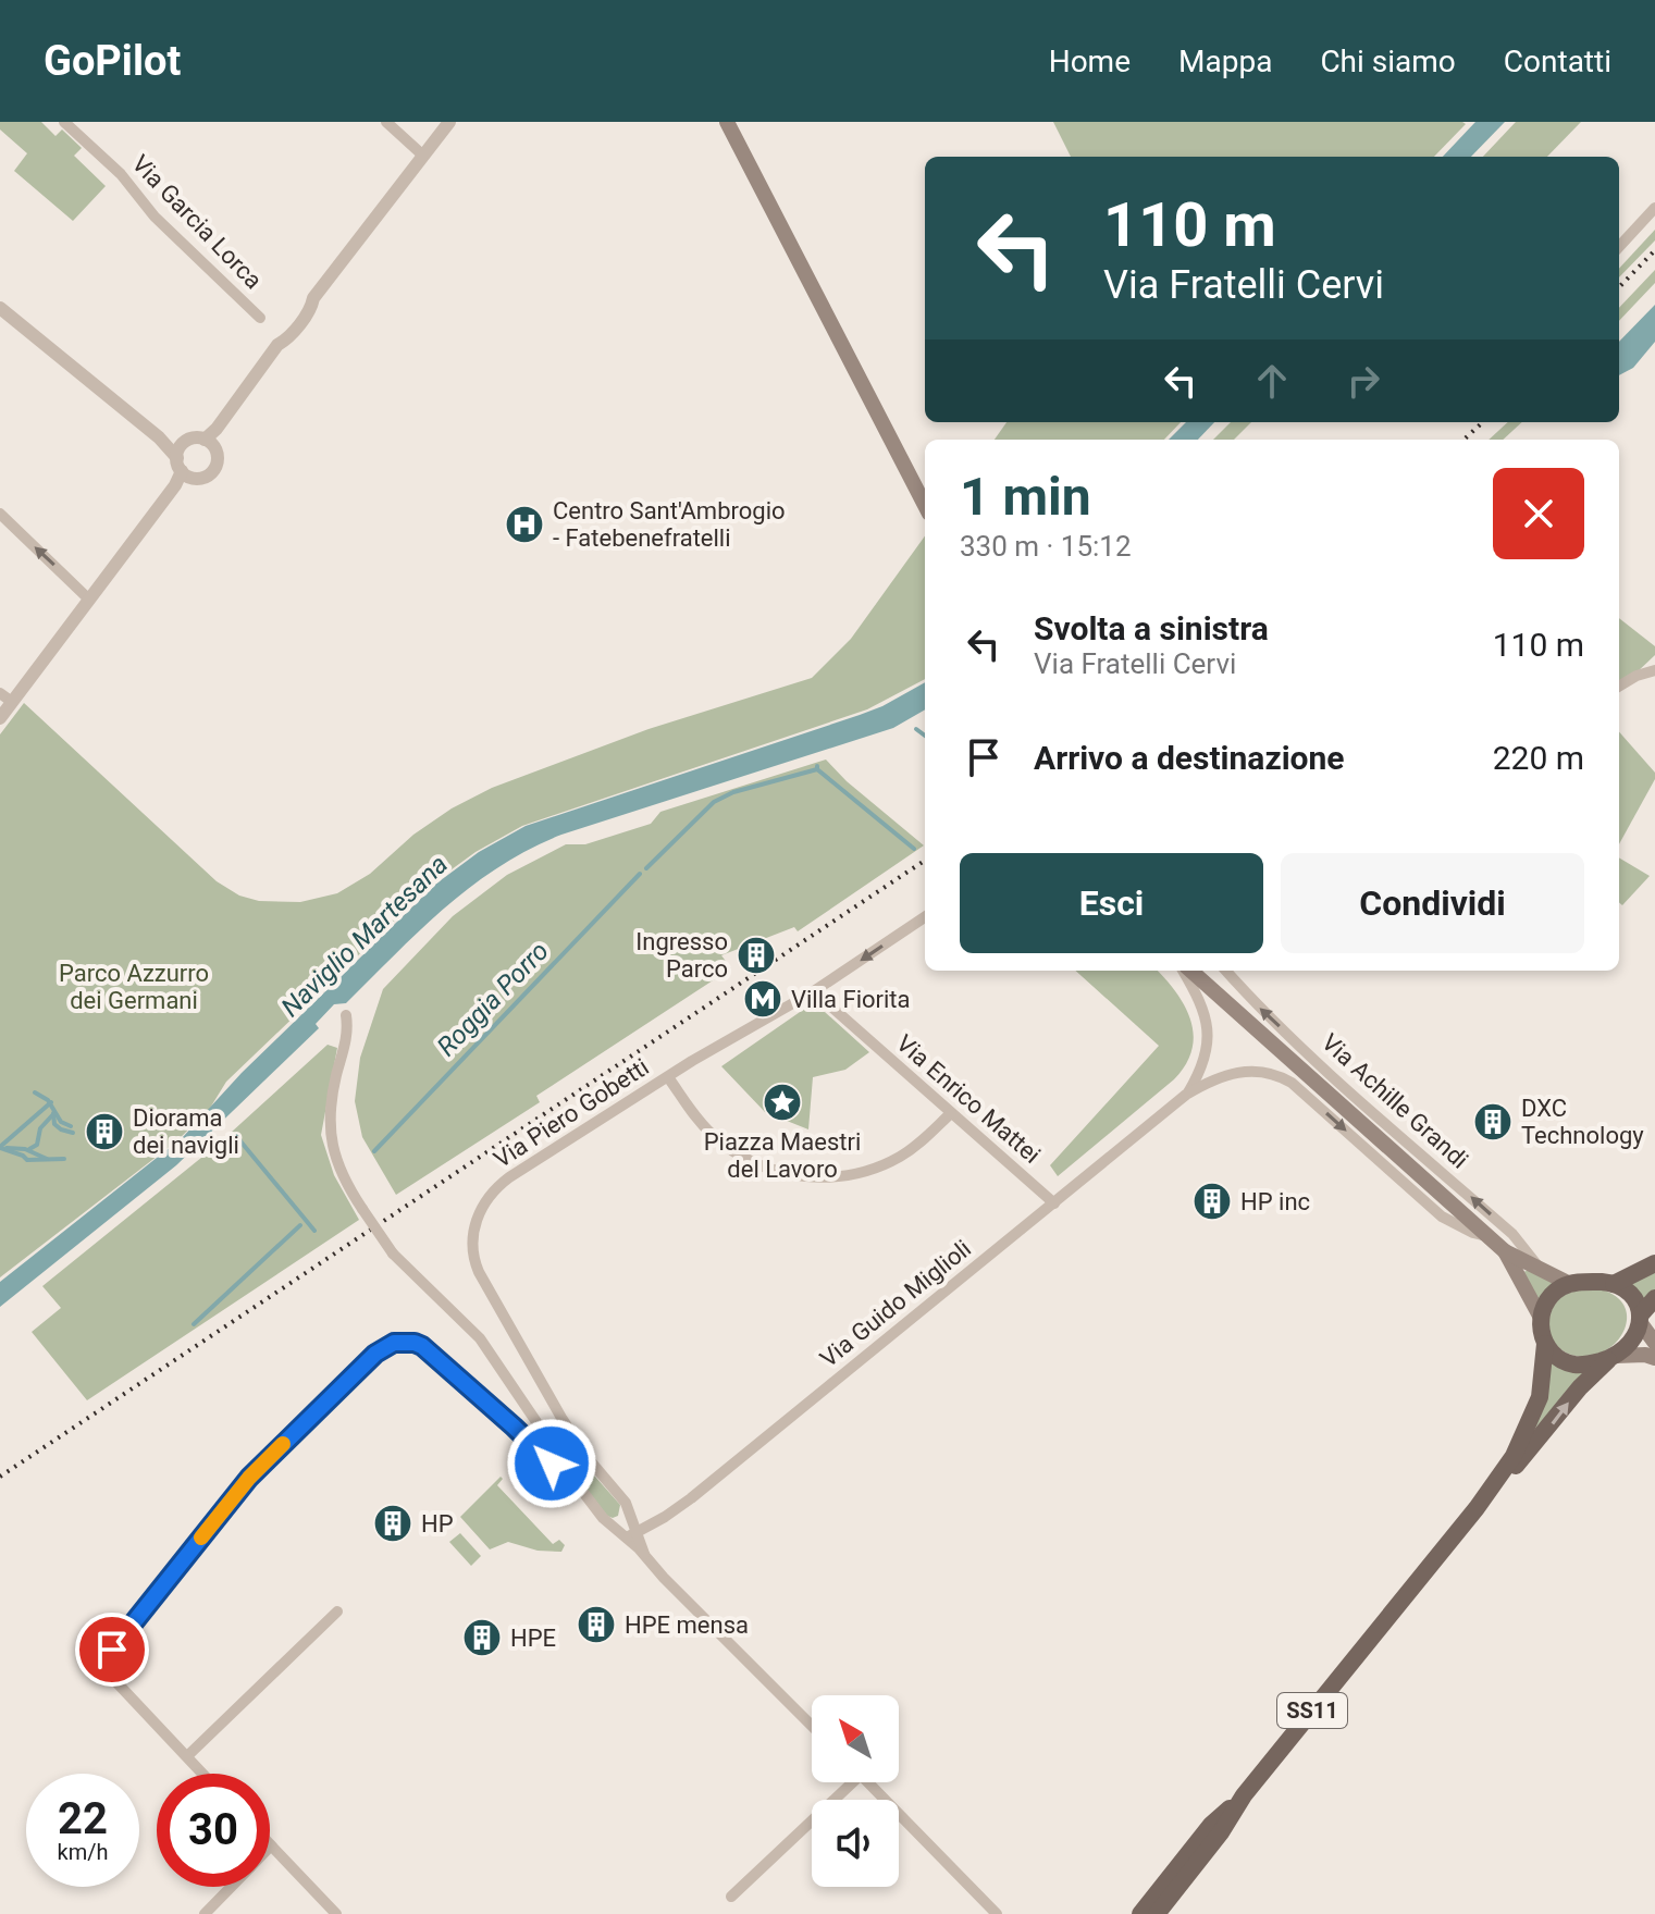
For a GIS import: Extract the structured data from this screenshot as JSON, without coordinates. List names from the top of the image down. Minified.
{"streets":{"main road":["SS11"],"street":["Via Garcia Lorca","Via Enrico Mattei","Via Achille Grandi","Via Piero Gobetti","Via Guido Miglioli"]},"crossings":[["Via Enrico Mattei","Via Piero Gobetti"],["Via Enrico Mattei","Via Guido Miglioli"],["Via Piero Gobetti","Via Guido Miglioli"]],"one_way":["Via Achille Grandi"],"water":["Naviglio Martesana","Roggia Porro"],"parks":["Parco Azzurro dei Germani"],"places":{"hospital":["Centro Sant'Ambrogio - Fatebenefratelli"],"building":["Ingresso Parco","DXC Technology","Diorama dei navigli","HP inc","HP","HPE mensa","HPE"],"metro station":["Villa Fiorita"],"place":["Piazza Maestri del Lavoro"]},"north":"top left","page":{"header":"GoPilot","nav":["Home","Mappa","Chi siamo","Contatti"],"turn":["110 m","Via Fratelli Cervi"],"heading":["1 min","330 m · 15:12"],"list":[{"name":"Svolta a sinistra","note":"Via Fratelli Cervi","value":"110 m"},{"name":"Arrivo a destinazione","value":"220 m"}],"buttons":["Esci","Condividi"],"speed":"22 km/h","limit":"30"}}
